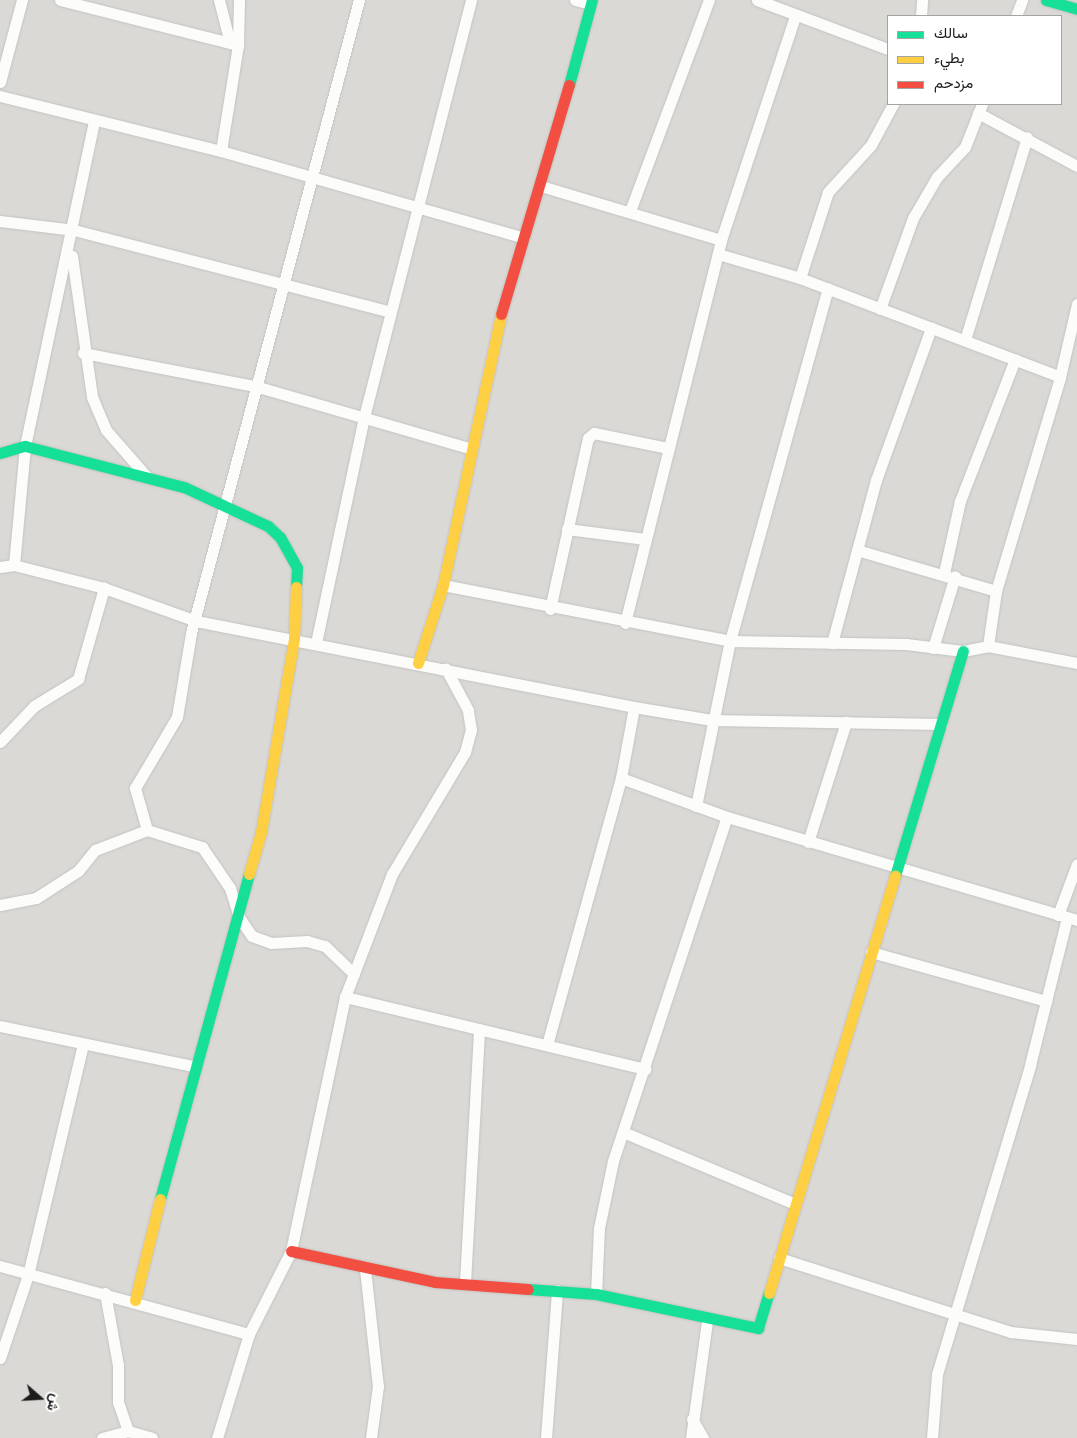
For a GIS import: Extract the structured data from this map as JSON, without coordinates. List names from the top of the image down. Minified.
{"legend":["سالك","بطيء","مزدحم"],"north":"right"}
